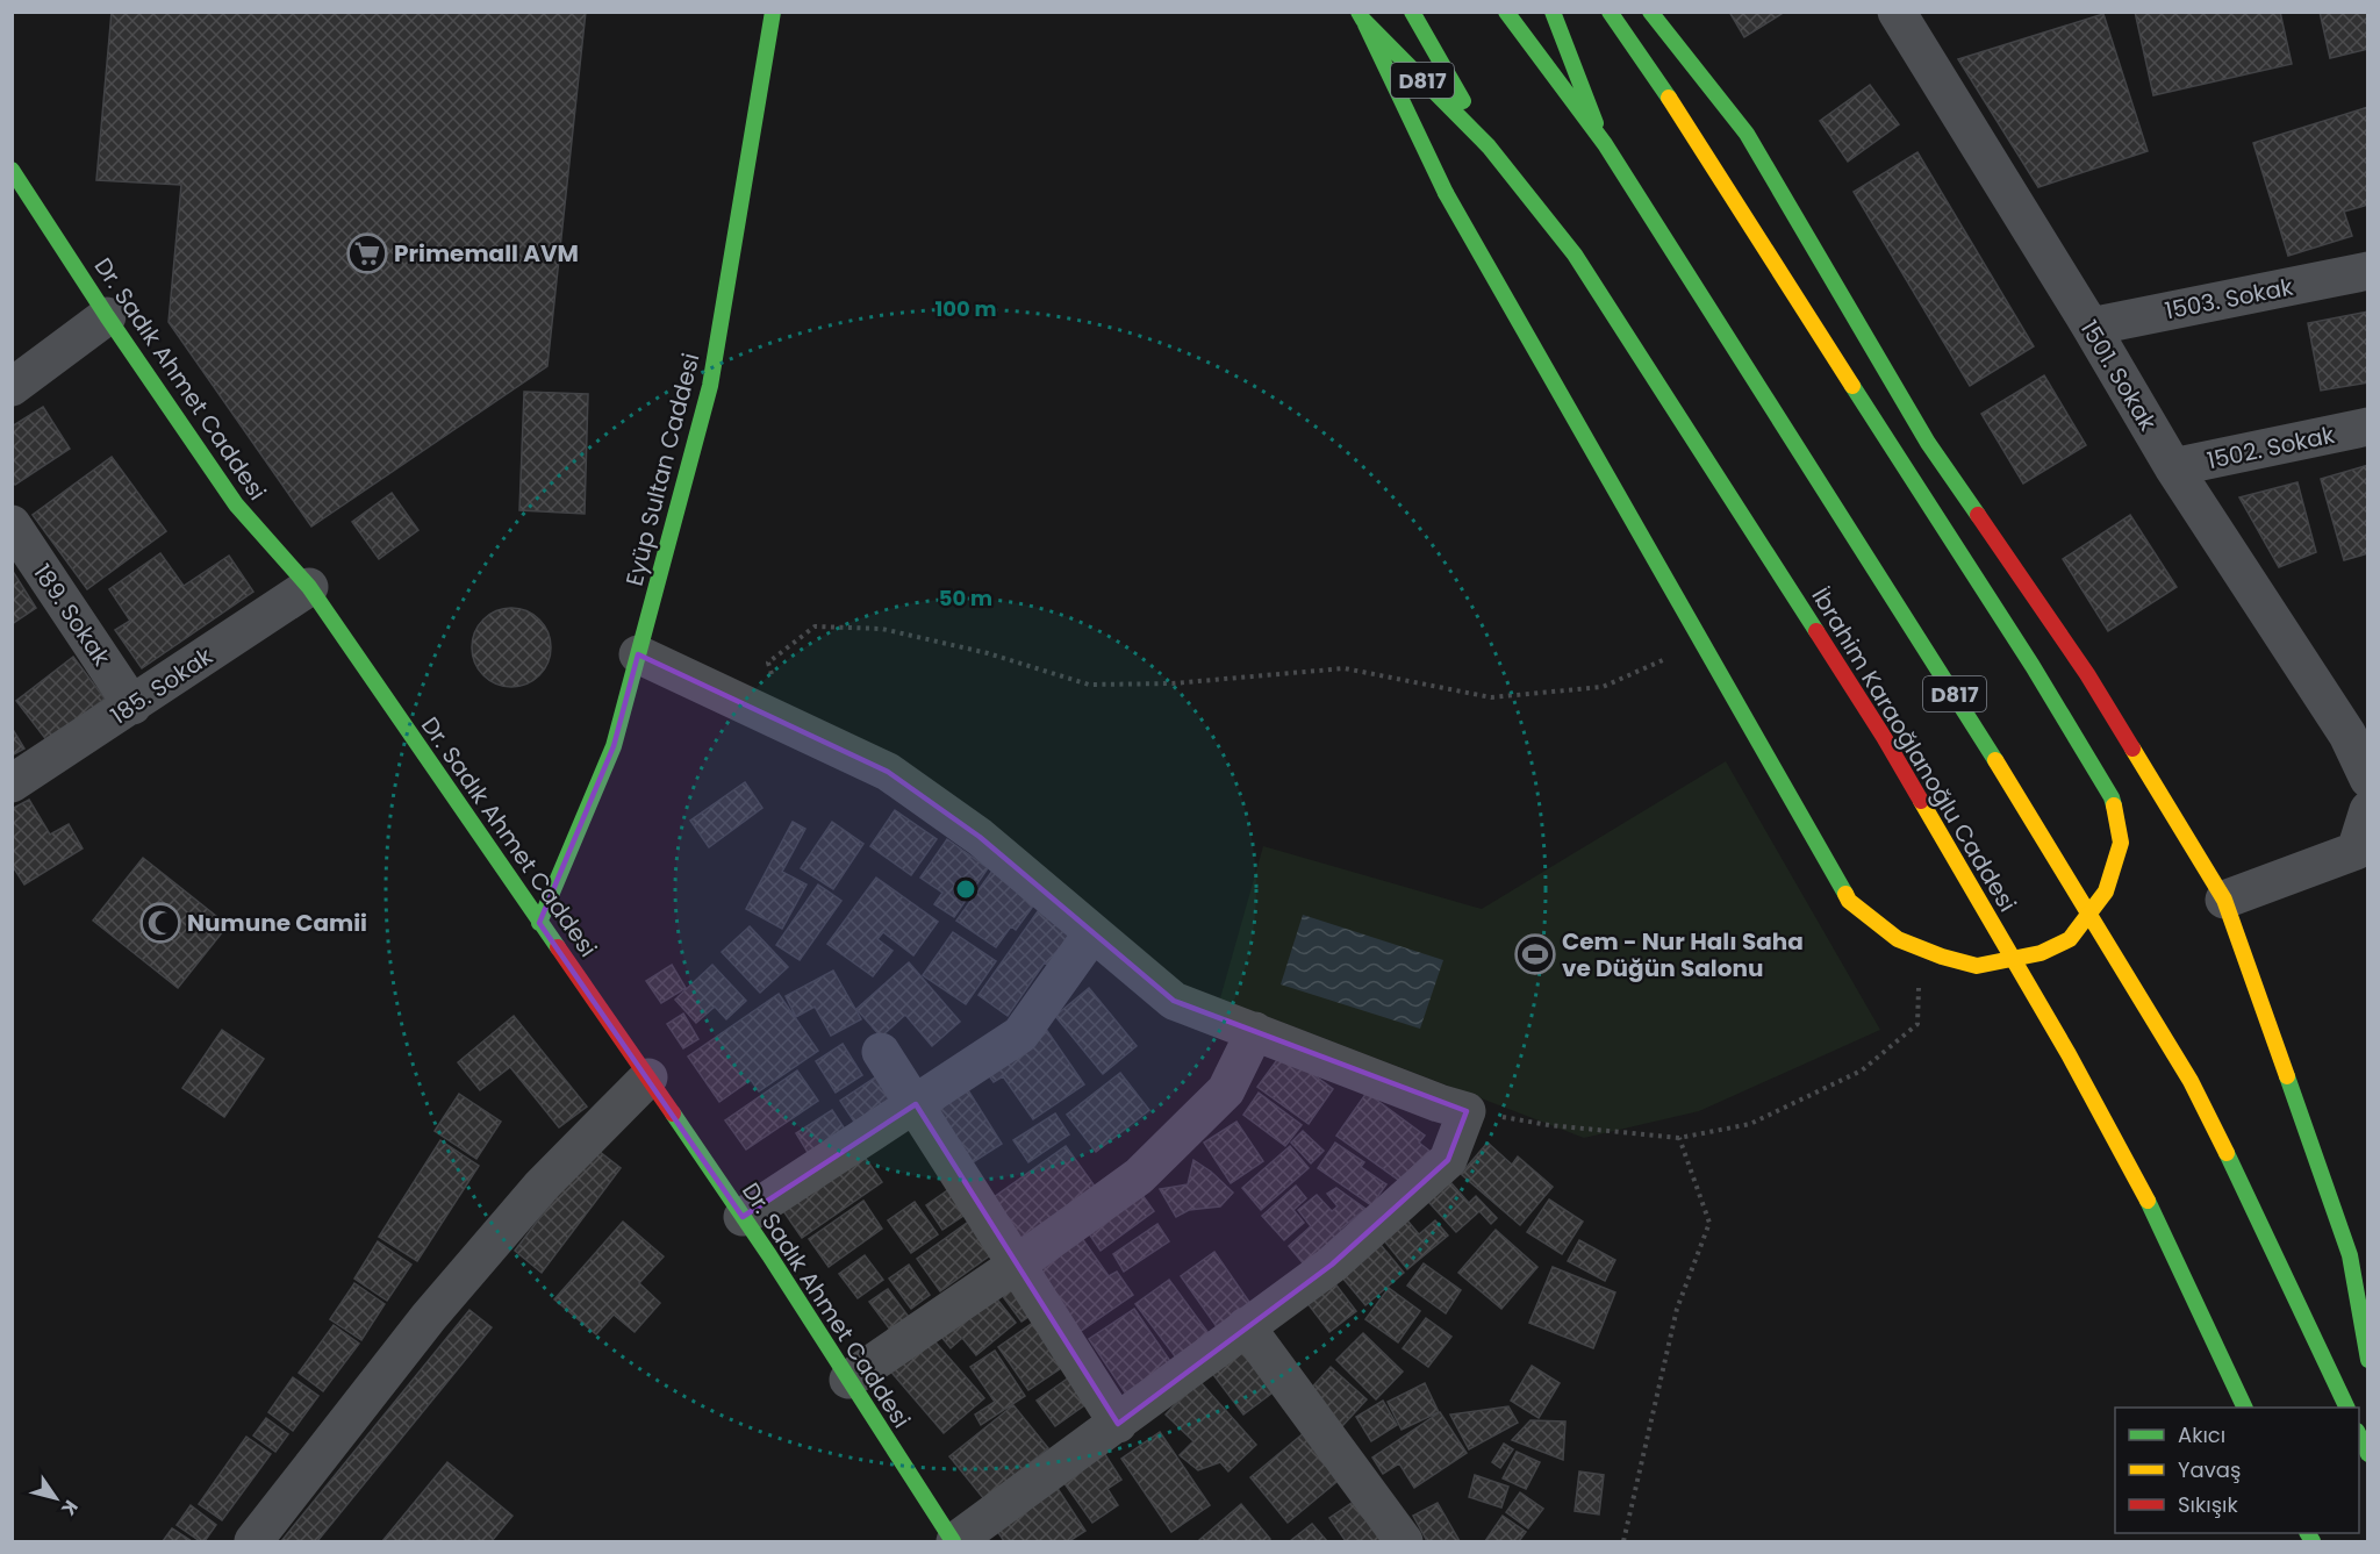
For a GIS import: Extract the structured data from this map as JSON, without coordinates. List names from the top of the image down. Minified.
{"streets":{"main road":["D817","Dr. Sadık Ahmet Caddesi","Eyüp Sultan Caddesi","İbrahim Karaoğlanoğlu Caddesi"],"street":["1503. Sokak","1501. Sokak","1502. Sokak","189. Sokak","185. Sokak"]},"crossings":[["D817","İbrahim Karaoğlanoğlu Caddesi"],["1503. Sokak","1501. Sokak"],["1501. Sokak","1502. Sokak"],["Dr. Sadık Ahmet Caddesi","Eyüp Sultan Caddesi"],["Dr. Sadık Ahmet Caddesi","185. Sokak"],["189. Sokak","185. Sokak"]],"places":{"supermarket":["Primemall AVM"],"mosque":["Numune Camii"],"sports":["Cem - Nur Halı Saha ve Düğün Salonu"]},"legend":["Akıcı","Yavaş","Sıkışık"],"north":"bottom right","rings":["100 m","50 m"]}
